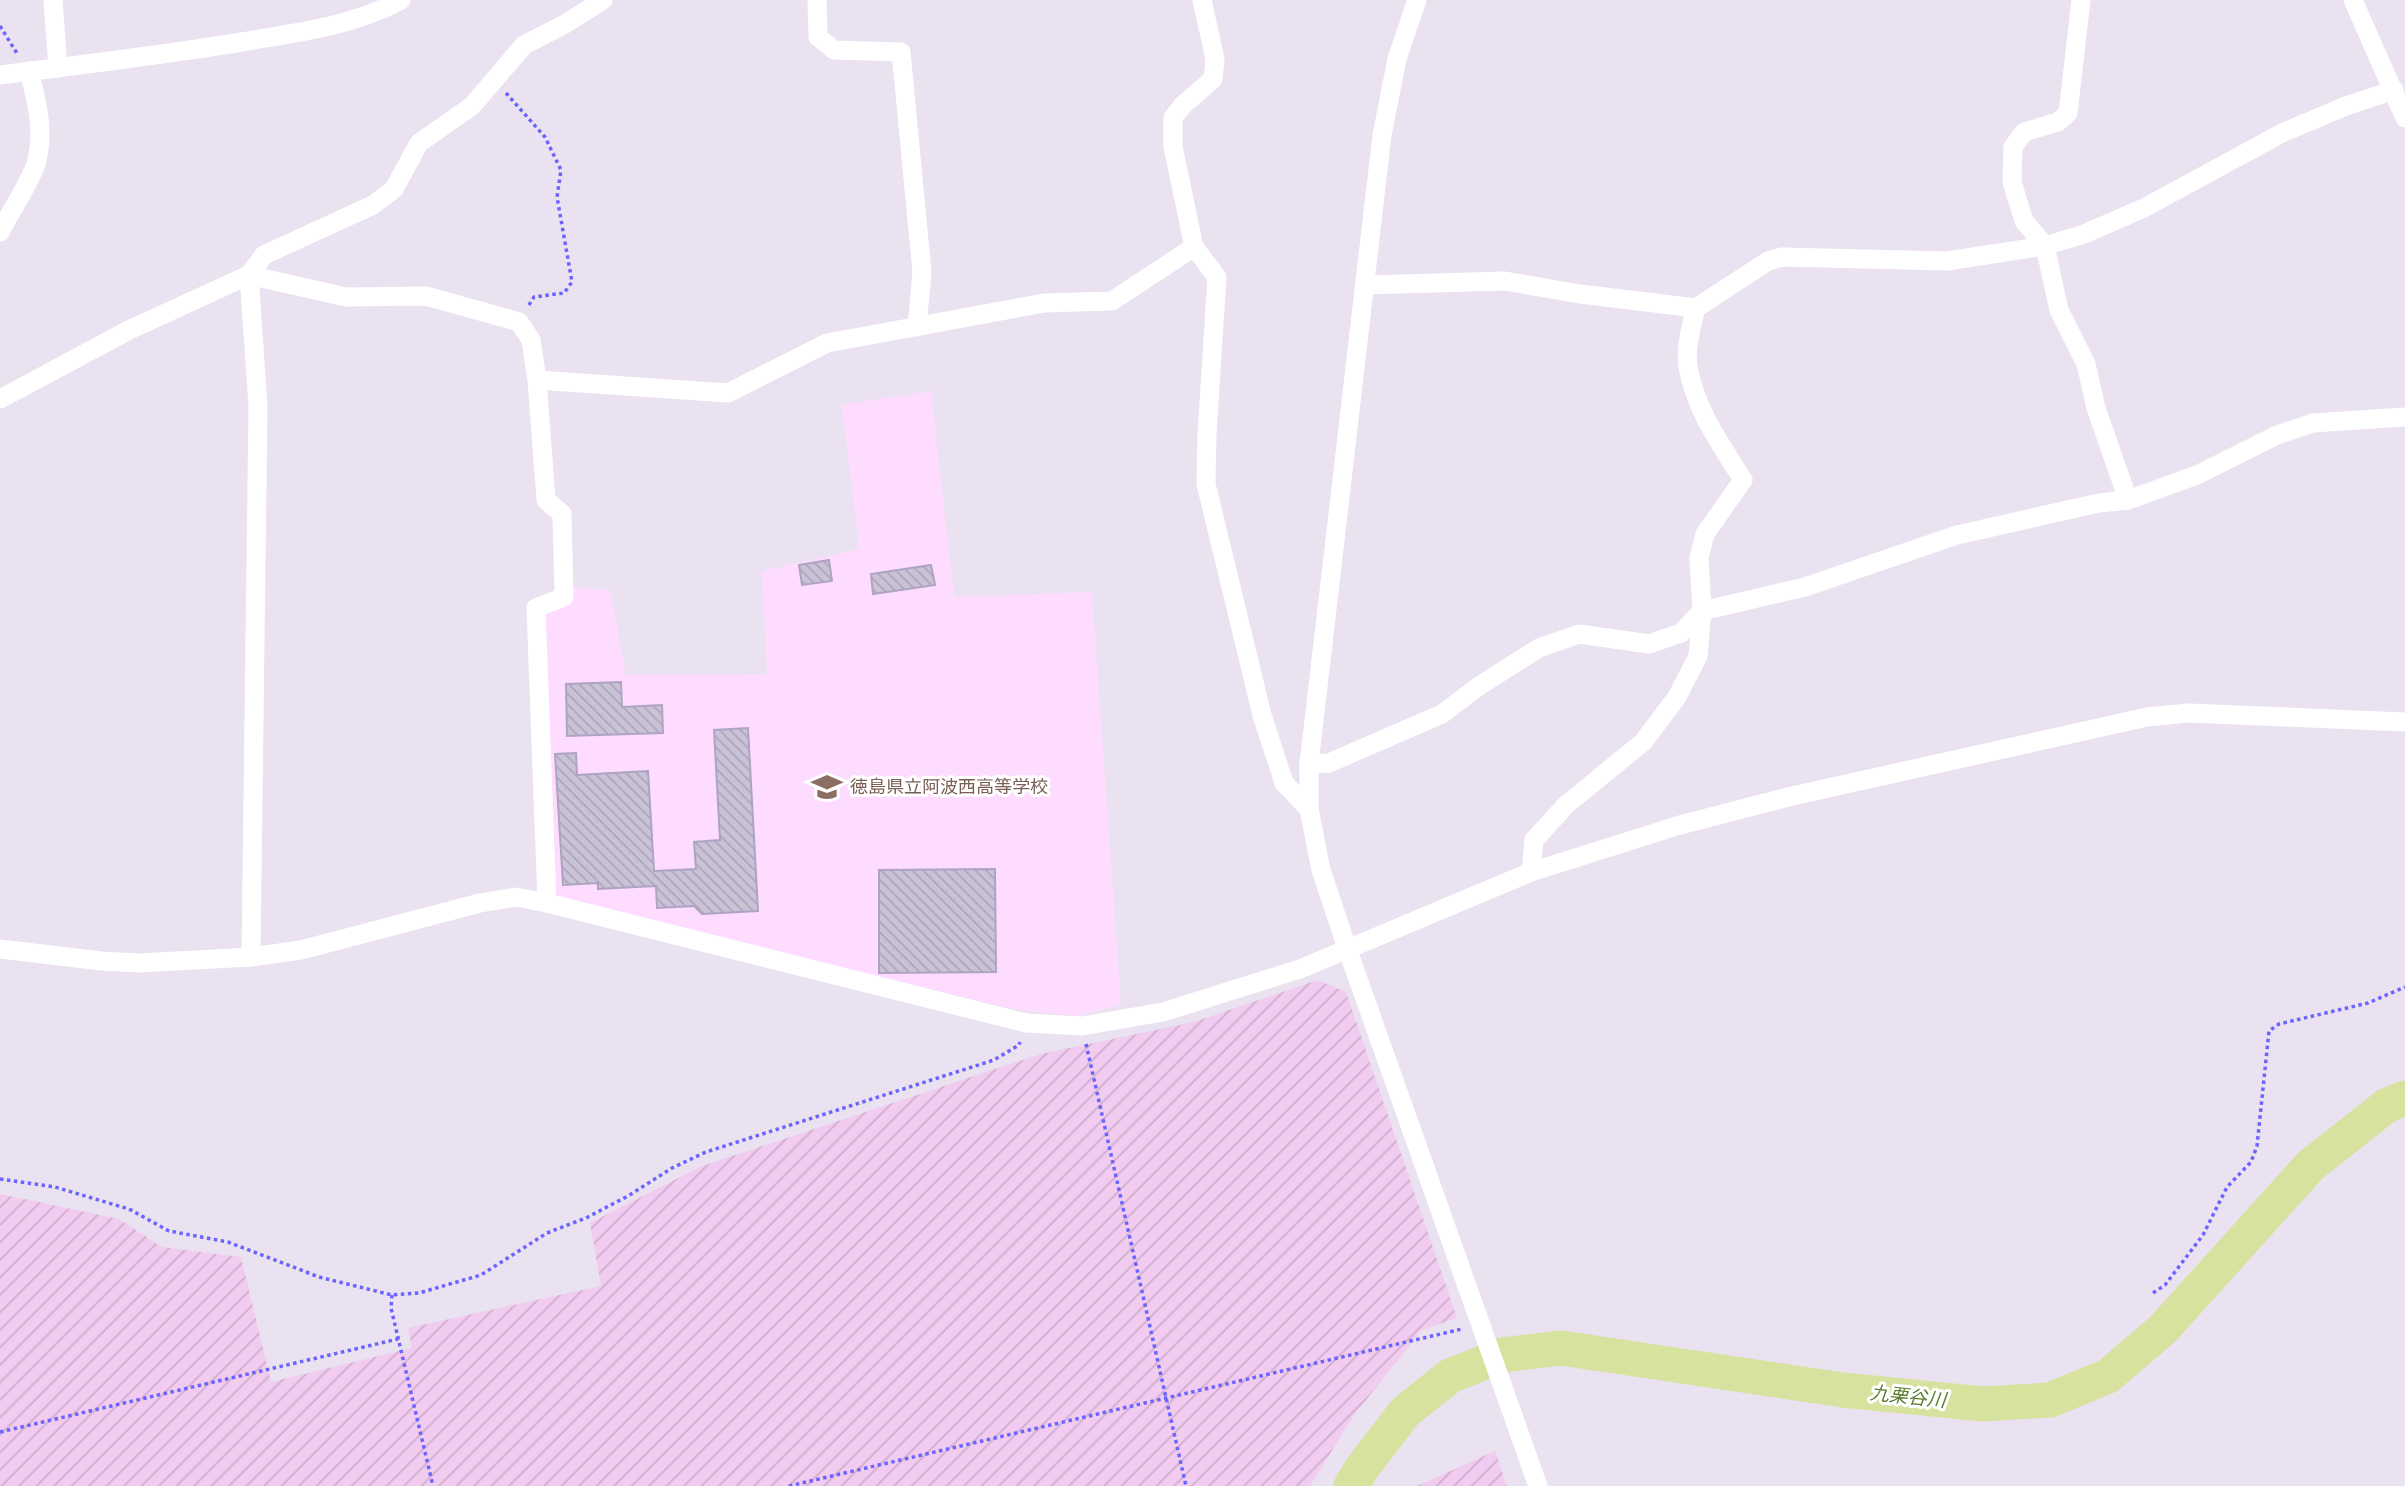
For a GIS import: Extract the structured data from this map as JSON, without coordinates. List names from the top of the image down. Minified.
{"water":["九栗谷川"],"places":{"school or university":["徳島県立阿波西高等学校"]}}
